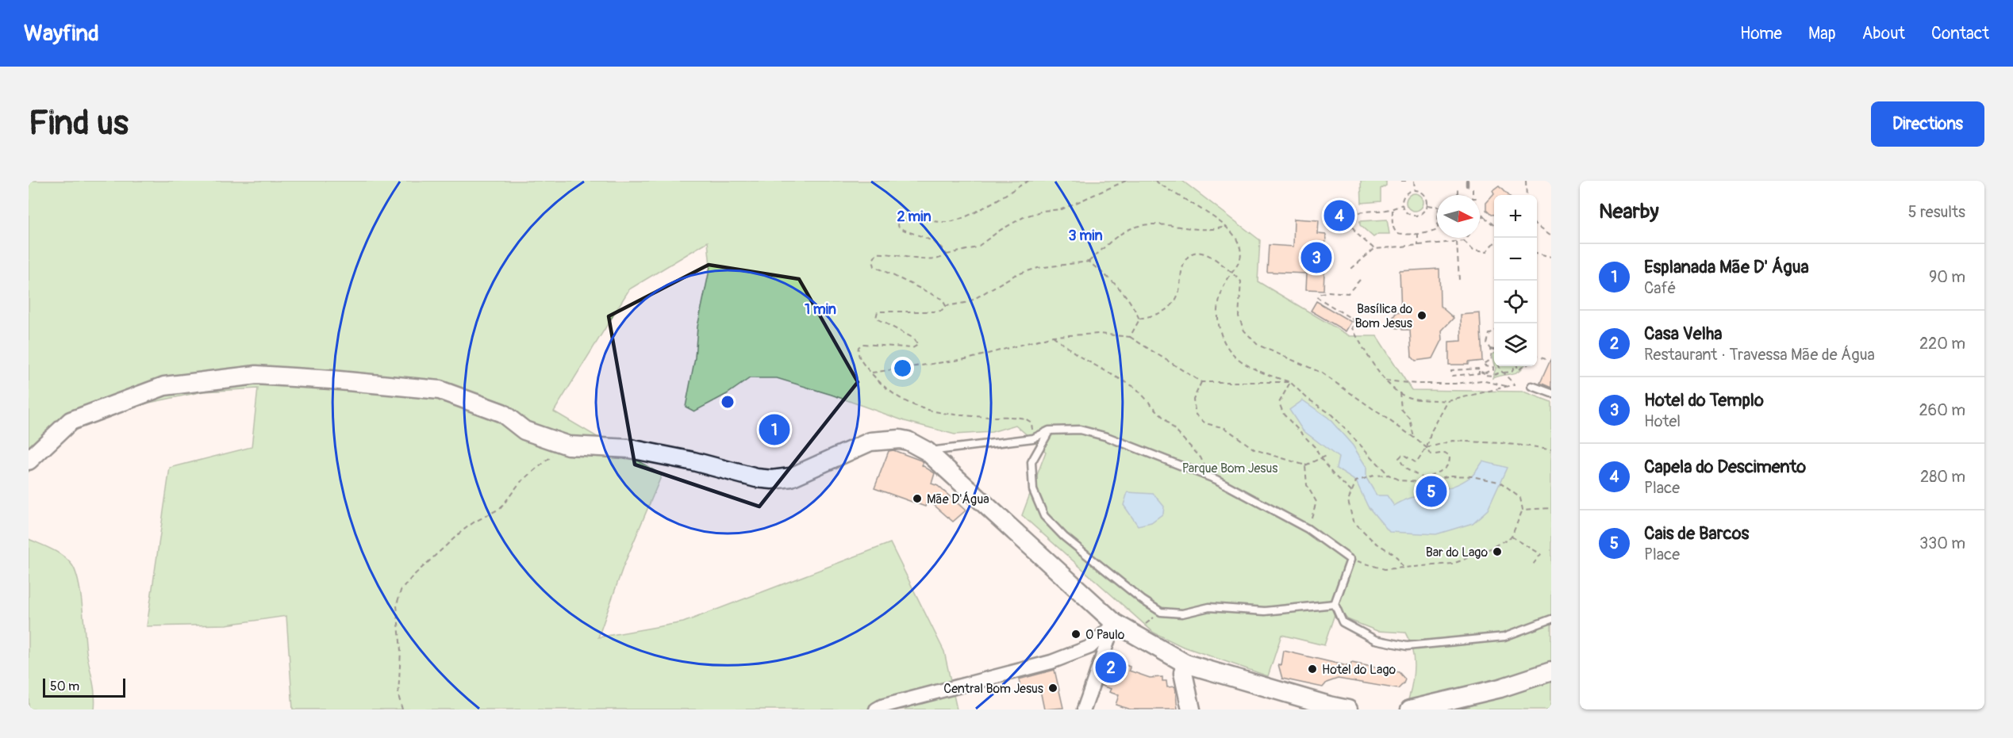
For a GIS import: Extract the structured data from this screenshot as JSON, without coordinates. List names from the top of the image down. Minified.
{"parks":["Parque Bom Jesus"],"places":["Basílica do Bom Jesus","Mãe D'Água","Bar do Lago","O Paulo","Hotel do Lago","Central Bom Jesus"],"scale_bar":"50 m","north":"right","page":{"header":"Wayfind","nav":["Home","Map","About","Contact"],"buttons":"Directions","title":"Find us","heading":["Nearby","5 results"],"map_buttons":["+","−"],"pins":["4","3","1","5","2"],"list":[{"mark":"1","name":"Esplanada Mãe D' Água","note":"Café","value":"90 m"},{"mark":"2","name":"Casa Velha","note":"Restaurant · Travessa Mãe de Água","value":"220 m"},{"mark":"3","name":"Hotel do Templo","note":"Hotel","value":"260 m"},{"mark":"4","name":"Capela do Descimento","note":"Place","value":"280 m"},{"mark":"5","name":"Cais de Barcos","note":"Place","value":"330 m"}],"scale":"50 m"},"rings":["2 min","3 min","1 min"]}
